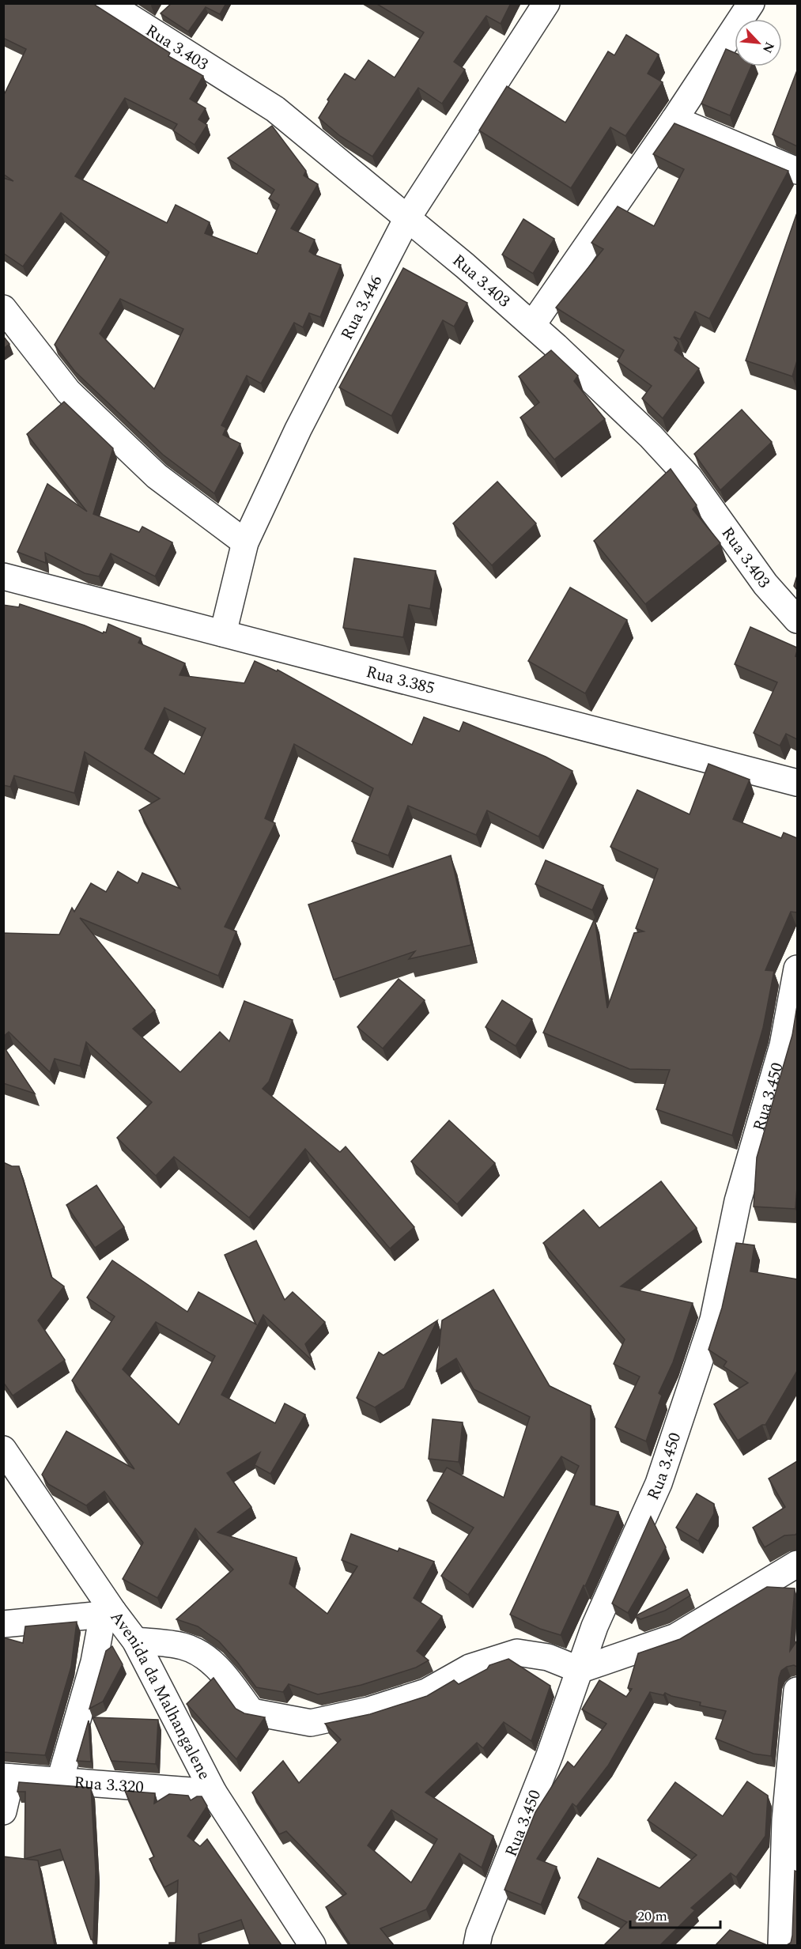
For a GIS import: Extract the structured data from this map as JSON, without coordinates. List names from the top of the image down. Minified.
{"streets":{"street":["Rua 3.403","Rua 3.446","Rua 3.385","Rua 3.450","Avenida da Malhangalene","Rua 3.320"]},"crossings":[["Rua 3.403","Rua 3.446"],["Rua 3.446","Rua 3.385"],["Avenida da Malhangalene","Rua 3.320"]],"scale_bar":"20 m","north":"bottom right"}
